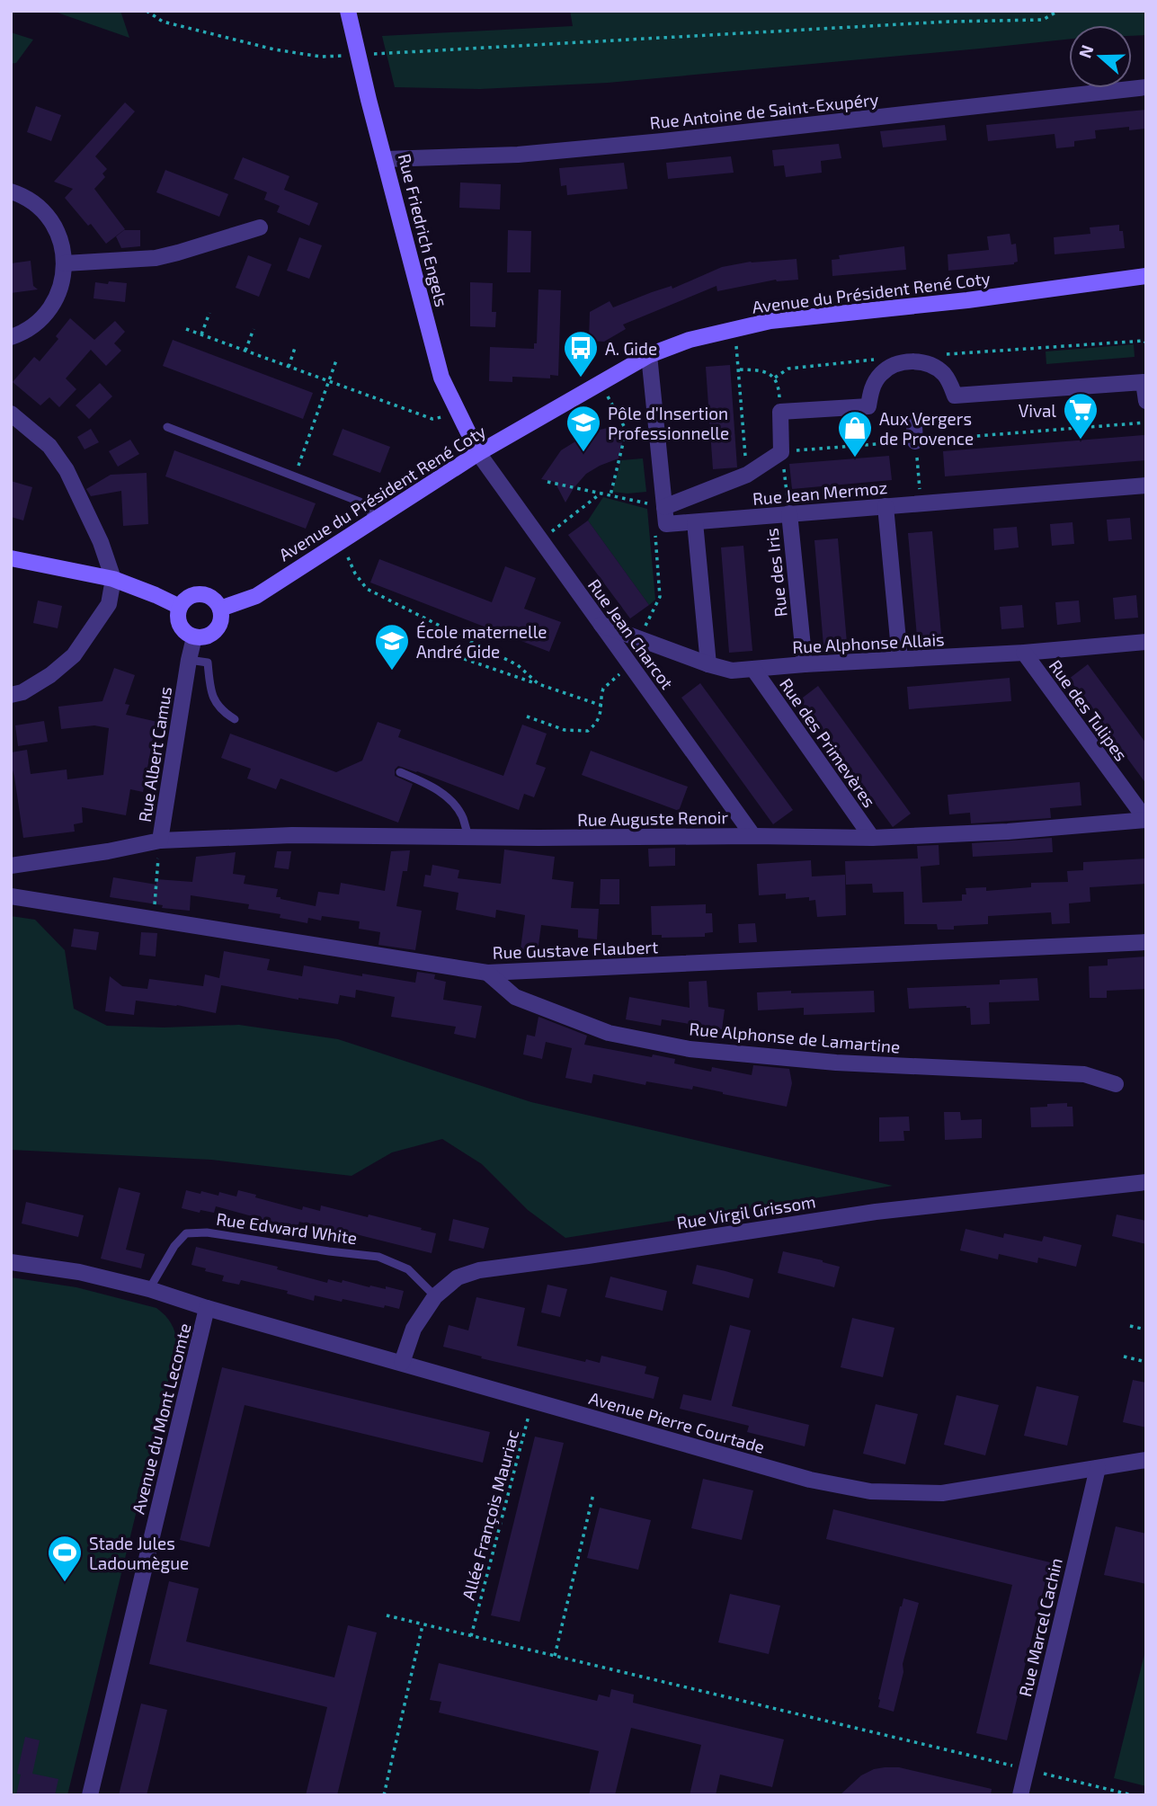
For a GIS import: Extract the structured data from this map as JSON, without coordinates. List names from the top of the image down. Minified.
{"streets":{"street":["Rue Antoine de Saint-Exupéry","Rue Friedrich Engels","Avenue du Président René Coty","Rue Jean Mermoz","Rue des Iris","Rue Jean Charcot","Rue Alphonse Allais","Rue des Tulipes","Rue des Primevères","Rue Albert Camus","Rue Auguste Renoir","Rue Gustave Flaubert","Rue Alphonse de Lamartine","Rue Virgil Grissom","Avenue du Mont Lecomte","Avenue Pierre Courtade","Rue Marcel Cachin"],"lane":["Rue Edward White"],"path":["Allée François Mauriac"]},"crossings":[["Rue Antoine de Saint-Exupéry","Rue Friedrich Engels"],["Rue Friedrich Engels","Avenue du Président René Coty"],["Rue Friedrich Engels","Rue Jean Charcot"],["Avenue du Président René Coty","Rue Jean Charcot"],["Avenue du Président René Coty","Rue Albert Camus"],["Rue Jean Mermoz","Rue des Iris"],["Rue des Iris","Rue Alphonse Allais"],["Rue Jean Charcot","Rue Alphonse Allais"],["Rue Jean Charcot","Rue Auguste Renoir"],["Rue Alphonse Allais","Rue des Tulipes"],["Rue Alphonse Allais","Rue des Primevères"],["Rue des Tulipes","Rue Auguste Renoir"],["Rue des Primevères","Rue Auguste Renoir"],["Rue Albert Camus","Rue Auguste Renoir"],["Rue Gustave Flaubert","Rue Alphonse de Lamartine"],["Rue Virgil Grissom","Rue Edward White"],["Rue Virgil Grissom","Avenue Pierre Courtade"],["Rue Edward White","Avenue Pierre Courtade"],["Avenue du Mont Lecomte","Avenue Pierre Courtade"],["Avenue Pierre Courtade","Allée François Mauriac"],["Avenue Pierre Courtade","Rue Marcel Cachin"]],"places":{"bus stop":["A. Gide"],"supermarket":["Vival"],"school or university":["Pôle d'Insertion Professionnelle","École maternelle André Gide"],"shop":["Aux Vergers de Provence"],"sports":["Stade Jules Ladoumègue"]},"north":"left"}
